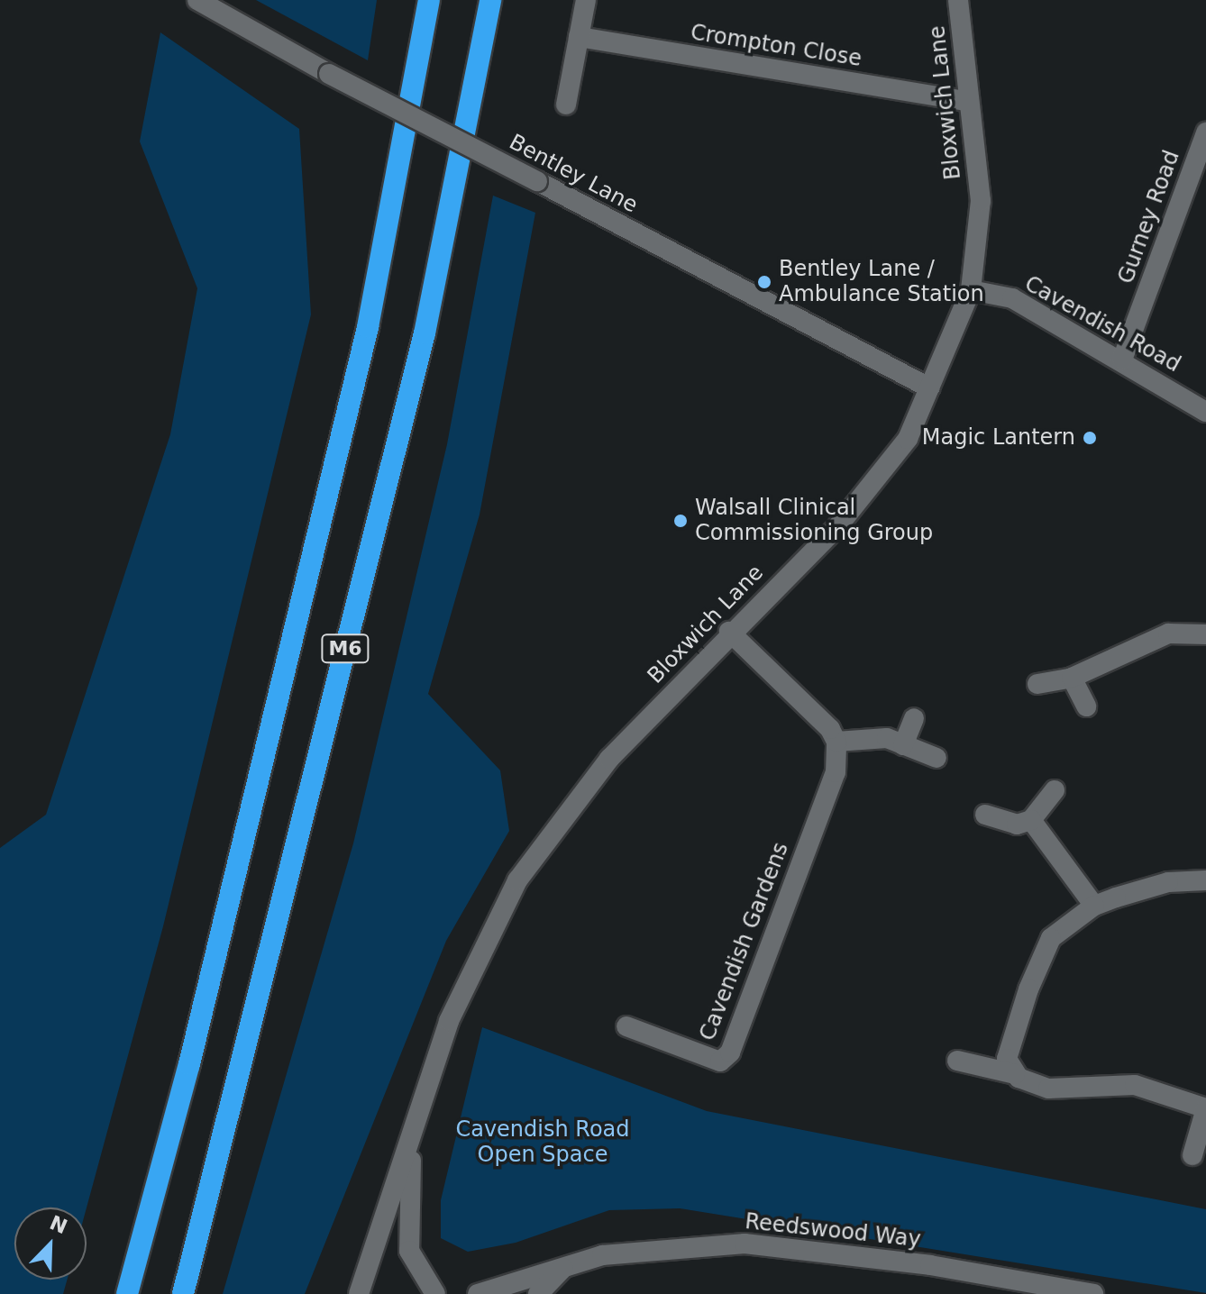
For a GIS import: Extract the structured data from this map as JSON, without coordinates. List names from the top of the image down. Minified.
{"streets":{"highway":["M6"],"street":["Crompton Close","Bloxwich Lane","Bentley Lane","Gurney Road","Cavendish Road","Cavendish Gardens","Reedswood Way"]},"crossings":[["Crompton Close","Bloxwich Lane"],["Bloxwich Lane","Bentley Lane"],["Bloxwich Lane","Cavendish Road"],["Gurney Road","Cavendish Road"]],"parks":["Cavendish Road Open Space"],"places":["Bentley Lane / Ambulance Station","Magic Lantern","Walsall Clinical Commissioning Group"],"north":"top right"}
